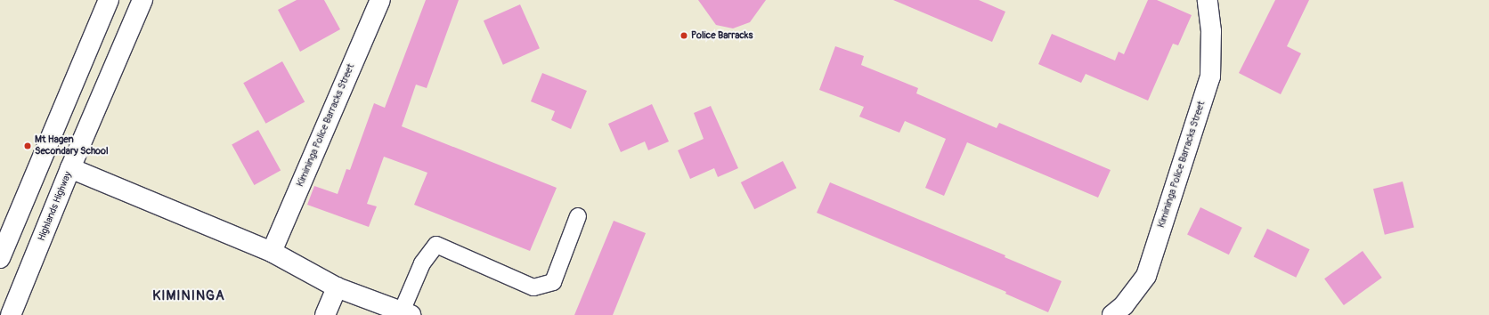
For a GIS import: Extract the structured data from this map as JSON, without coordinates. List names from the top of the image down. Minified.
{"streets":{"main road":["Kimininga Police Barracks Street","Highlands Highway"]},"districts":["KIMININGA"],"places":["Police Barracks","Mt Hagen Secondary School"]}
